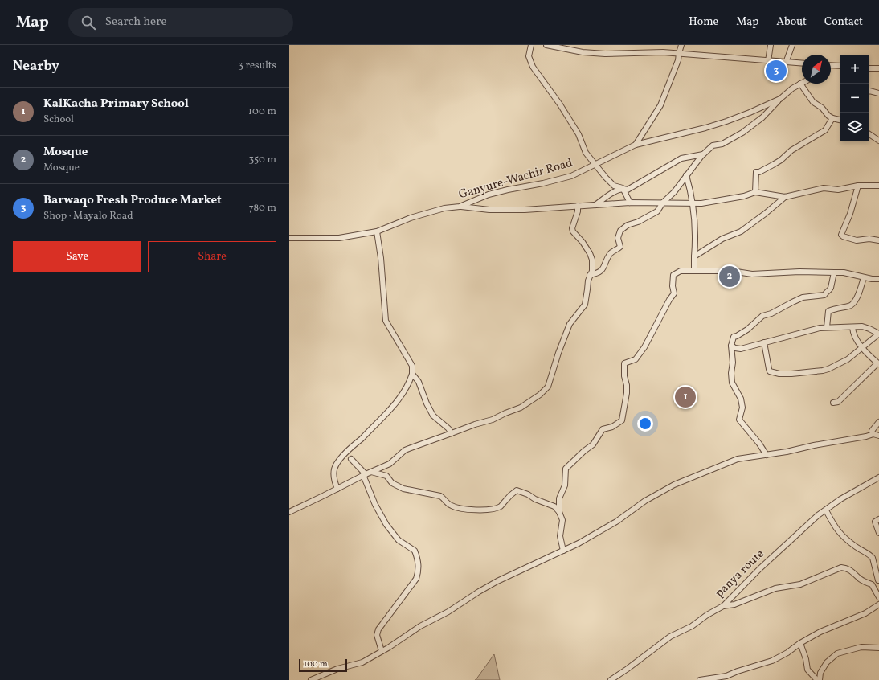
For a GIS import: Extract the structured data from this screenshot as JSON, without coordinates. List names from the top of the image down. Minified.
{"streets":{"street":["Ganyure-Wachir Road","panya route"]},"scale_bar":"100 m","north":"top right","page":{"header":"Map","search":"Search here","nav":["Home","Map","About","Contact"],"heading":["Nearby","3 results"],"map_buttons":["+","−"],"pins":["3","2","1"],"list":[{"mark":"1","name":"KalKacha Primary School","note":"School","value":"100 m"},{"mark":"2","name":"Mosque","note":"Mosque","value":"350 m"},{"mark":"3","name":"Barwaqo Fresh Produce Market","note":"Shop · Mayalo Road","value":"780 m"}],"buttons":["Save","Share"],"scale":"100 m"}}
